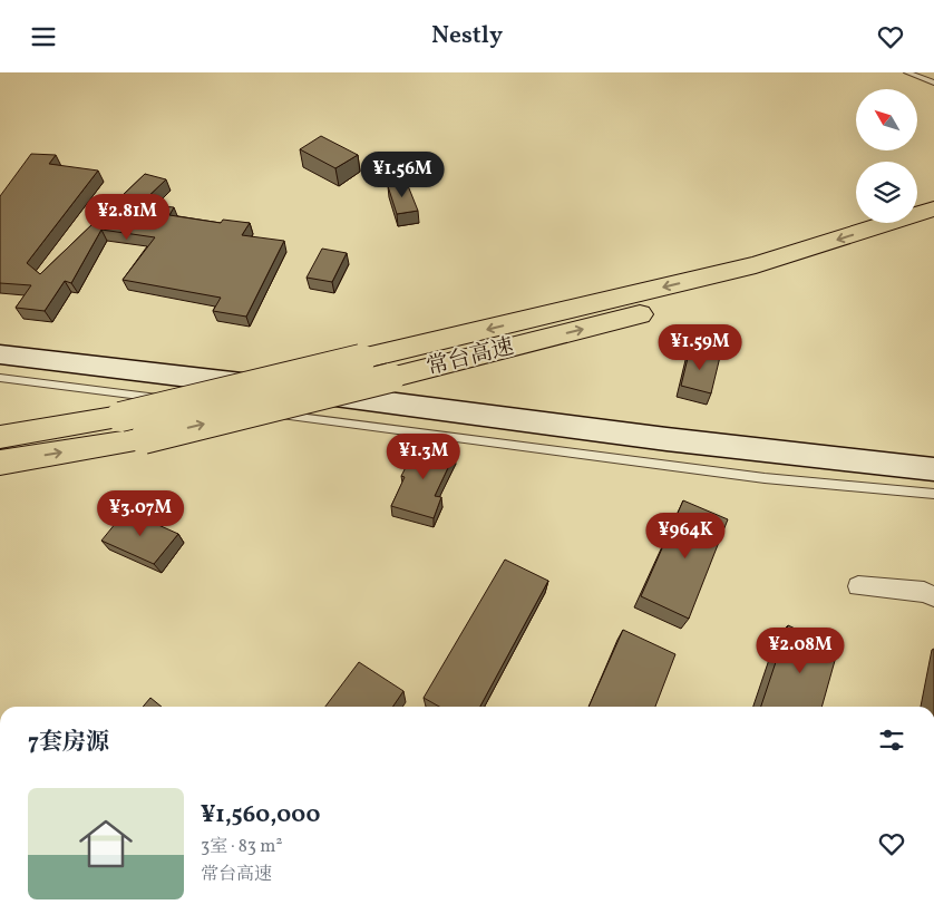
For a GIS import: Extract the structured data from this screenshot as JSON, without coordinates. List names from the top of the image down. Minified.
{"streets":{"highway":["常台高速"]},"north":"top left","page":{"header":"Nestly","price":["¥1.56M","¥2.81M","¥1.59M","¥1.3M","¥3.07M","¥964K","¥2.08M"],"heading":"7套房源","list":[{"name":"¥1,560,000","note":"3室 · 83 m² · 常台高速"}]}}
